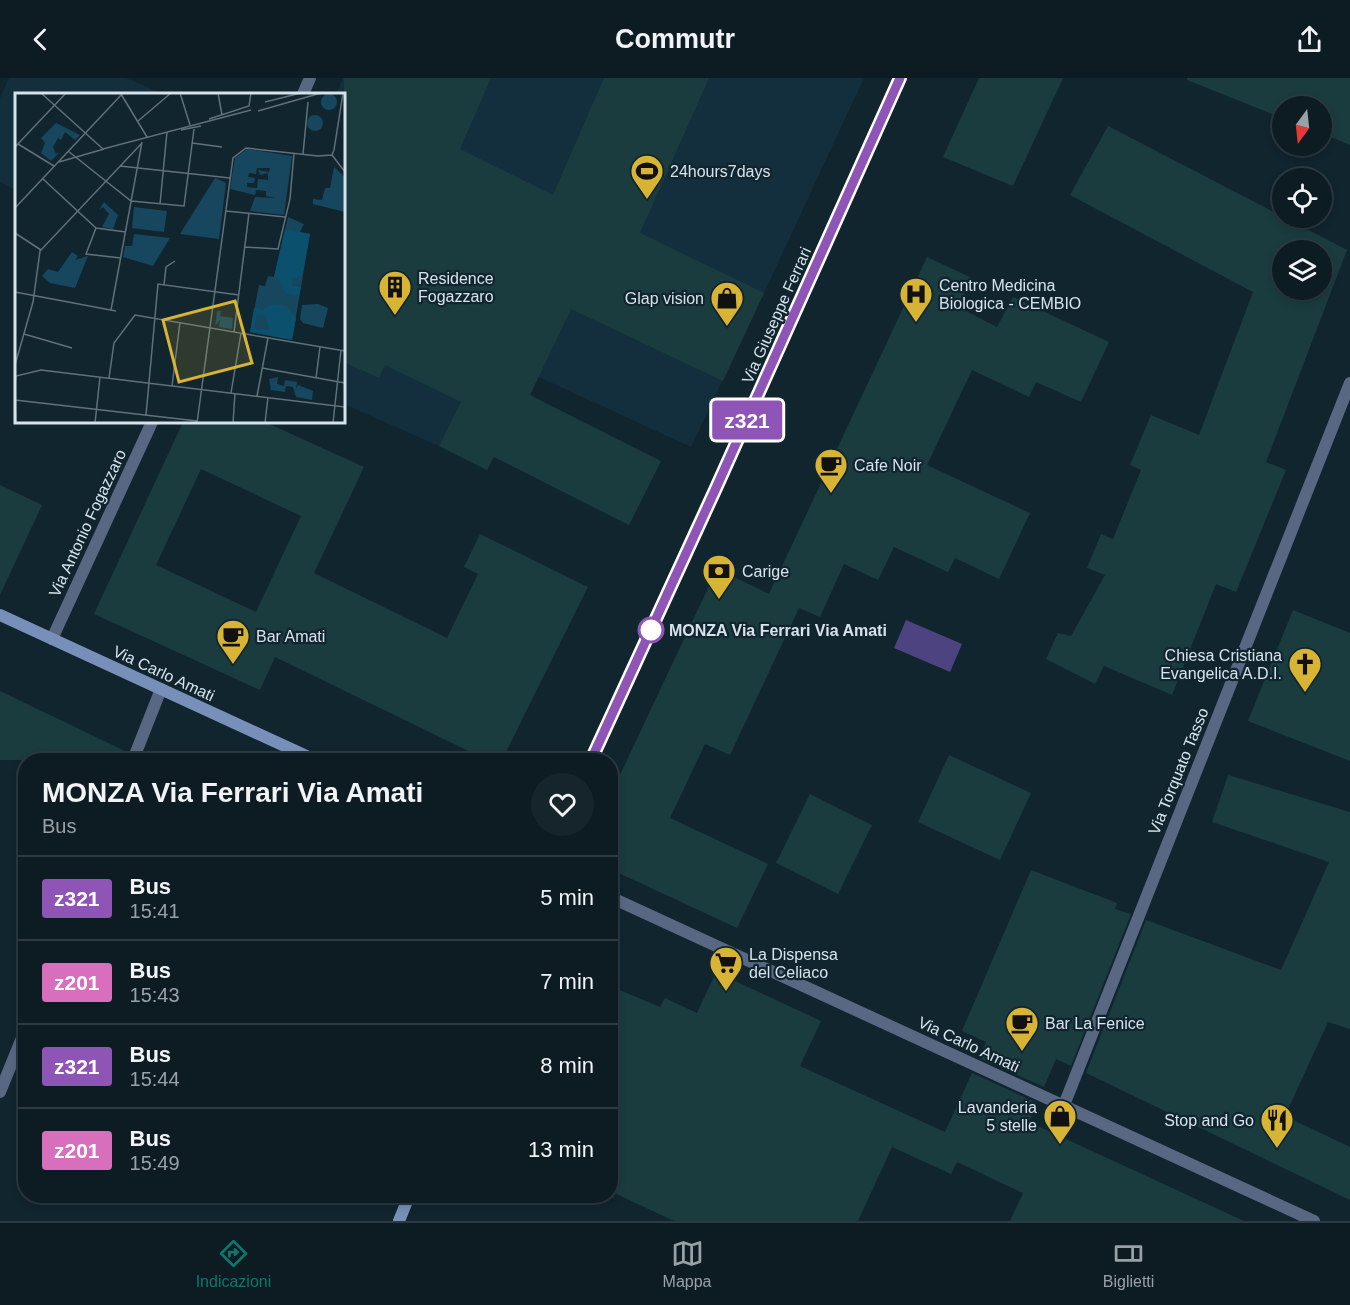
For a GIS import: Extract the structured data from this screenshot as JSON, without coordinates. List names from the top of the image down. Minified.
{"streets":{"street":["Via Giuseppe Ferrari","Via Antonio Fogazzaro","Via Carlo Amati","Via Torquato Tasso"]},"crossings":[["Via Antonio Fogazzaro","Via Carlo Amati"],["Via Carlo Amati","Via Torquato Tasso"]],"places":{"sports":["24hours7days"],"building":["Residence Fogazzaro"],"hospital":["Centro Medicina Biologica - CEMBIO"],"shop":["Glap vision","Lavanderia 5 stelle"],"cafe":["Cafe Noir","Bar Amati","Bar La Fenice"],"bank":["Carige"],"other":["MONZA Via Ferrari Via Amati"],"church":["Chiesa Cristiana Evangelica A.D.I."],"supermarket":["La Dispensa del Celiaco"],"restaurant":["Stop and Go"]},"lines":["bus line z321"],"north":"bottom","page":{"header":"Commutr","on_map":"z321","heading":["MONZA Via Ferrari Via Amati","Bus"],"list":[{"mark":"z321","name":"Bus","note":"15:41","value":"5 min"},{"mark":"z201","name":"Bus","note":"15:43","value":"7 min"},{"mark":"z321","name":"Bus","note":"15:44","value":"8 min"},{"mark":"z201","name":"Bus","note":"15:49","value":"13 min"}],"tabs":["Indicazioni","Mappa","Biglietti"]}}
